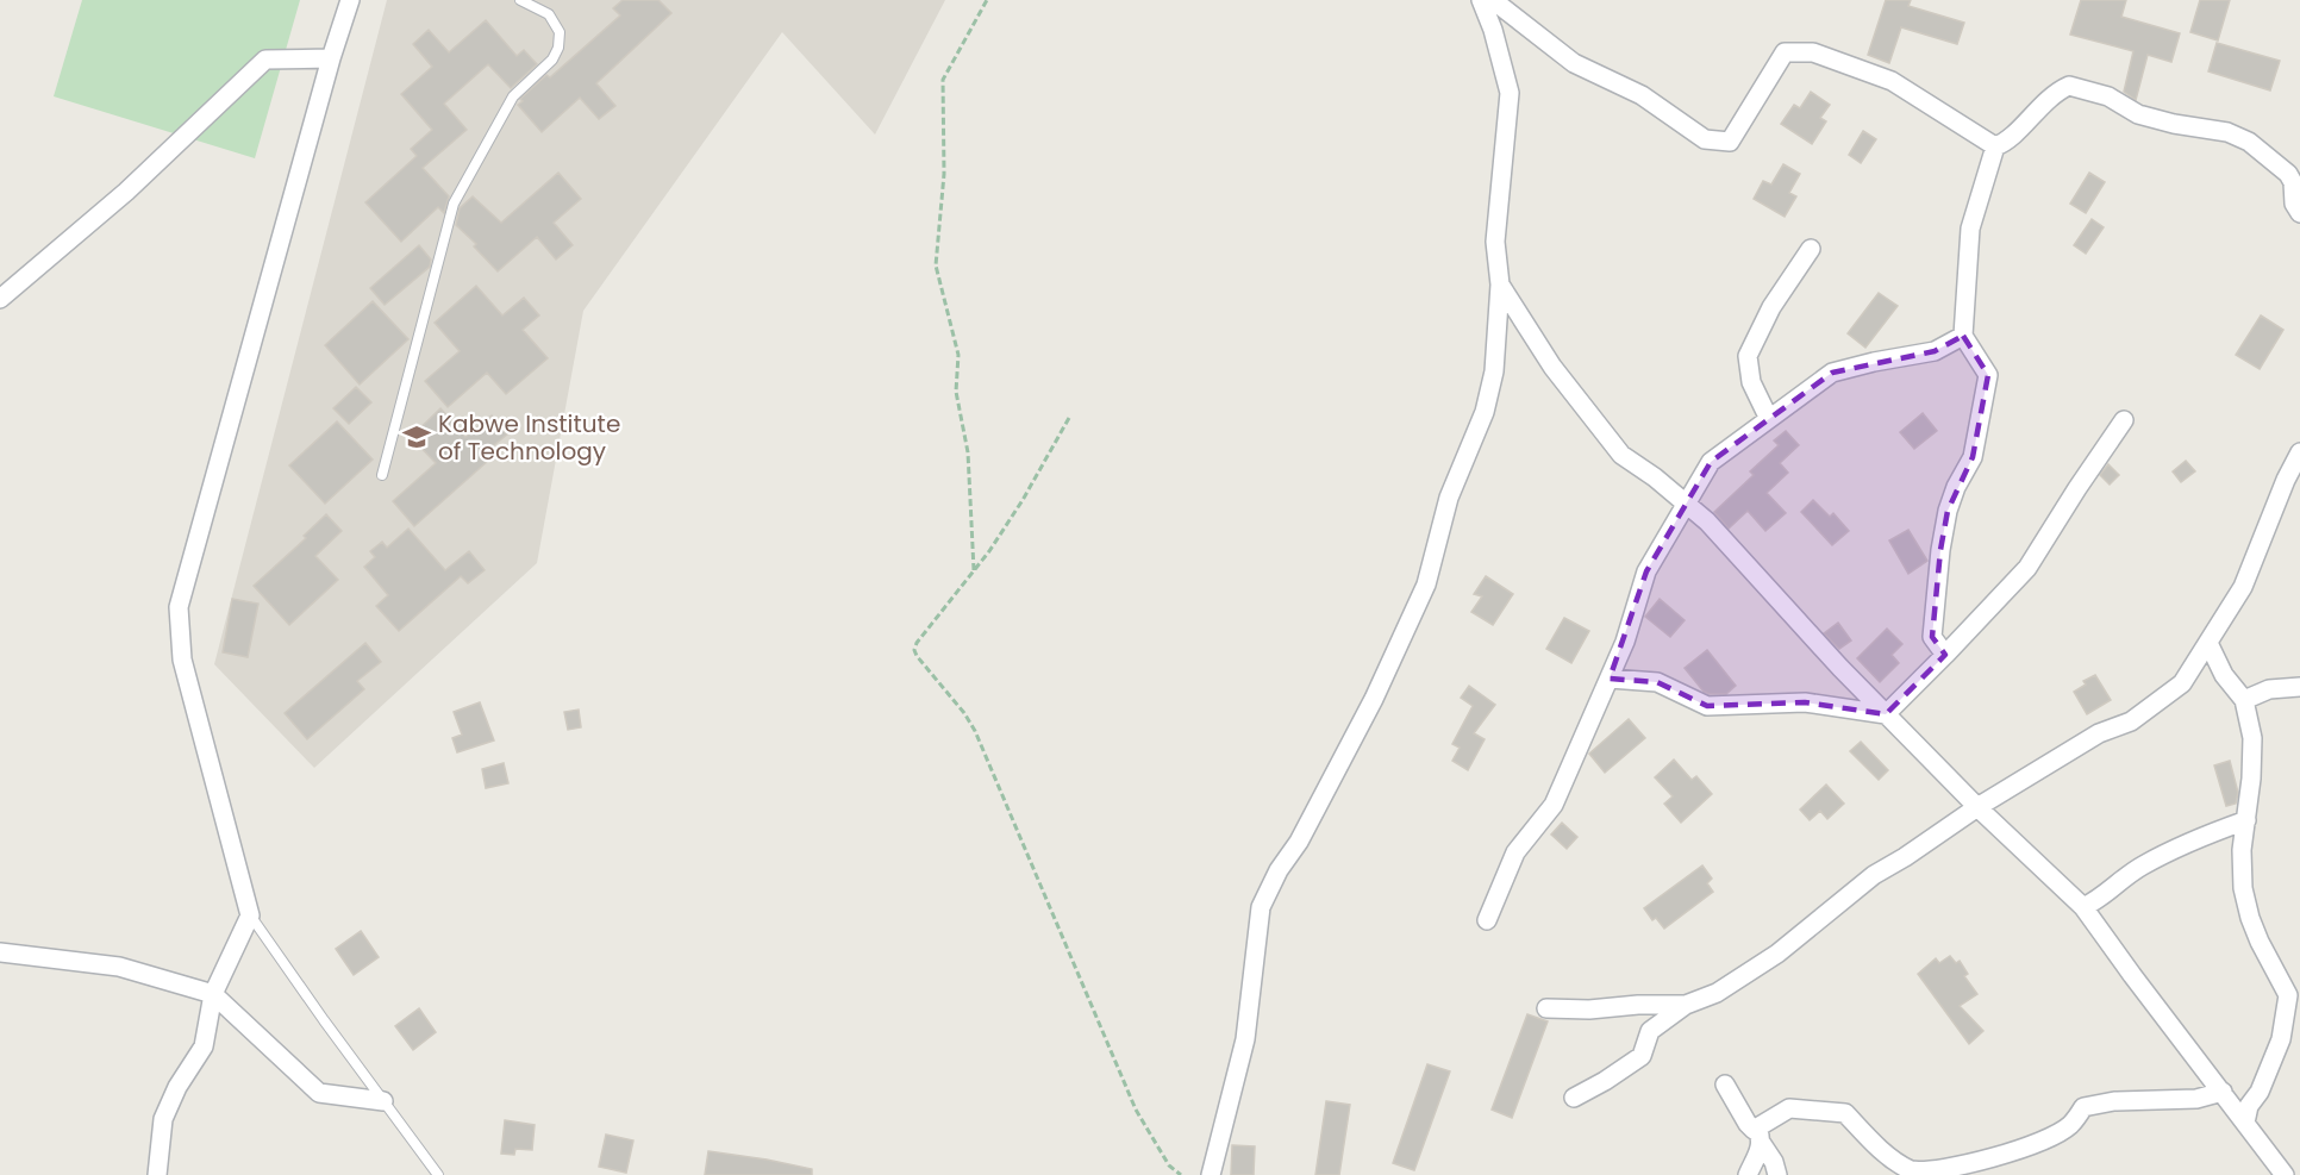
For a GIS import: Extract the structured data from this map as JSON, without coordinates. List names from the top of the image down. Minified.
{"places":{"school or university":["Kabwe Institute of Technology"]}}
